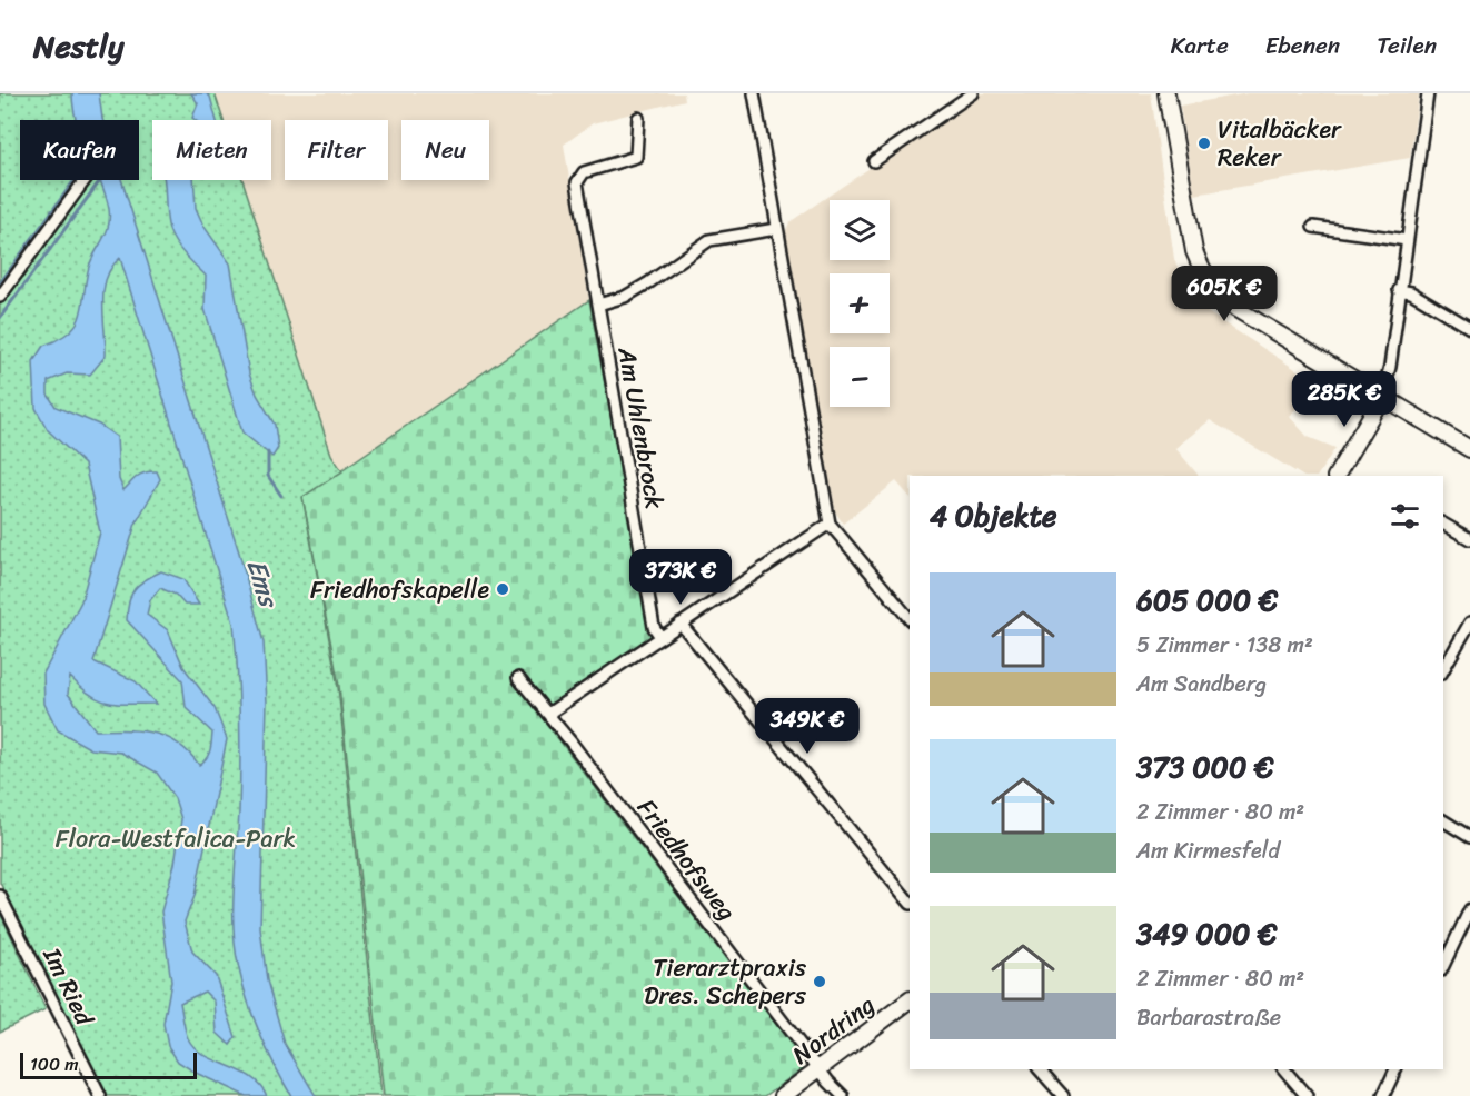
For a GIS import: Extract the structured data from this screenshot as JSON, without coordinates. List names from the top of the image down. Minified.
{"streets":{"main road":["Nordring"],"street":["Am Uhlenbrock","Friedhofsweg","Im Ried"]},"crossings":[["Friedhofsweg","Nordring"]],"water":["Ems"],"parks":["Flora-Westfalica-Park"],"places":["Vitalbäcker Reker","Friedhofskapelle","Tierarztpraxis Dres. Schepers"],"scale_bar":"100 m","page":{"header":"Nestly","nav":["Karte","Ebenen","Teilen"],"chip":["Kaufen","Mieten","Filter","Neu"],"map_buttons":["+","−"],"price":["605K €","285K €","373K €","349K €"],"heading":"4 Objekte","list":[{"name":"605 000 €","note":"5 Zimmer · 138 m² · Am Sandberg"},{"name":"373 000 €","note":"2 Zimmer · 80 m² · Am Kirmesfeld"},{"name":"349 000 €","note":"2 Zimmer · 80 m² · Barbarastraße"}],"scale":"100 m"}}
